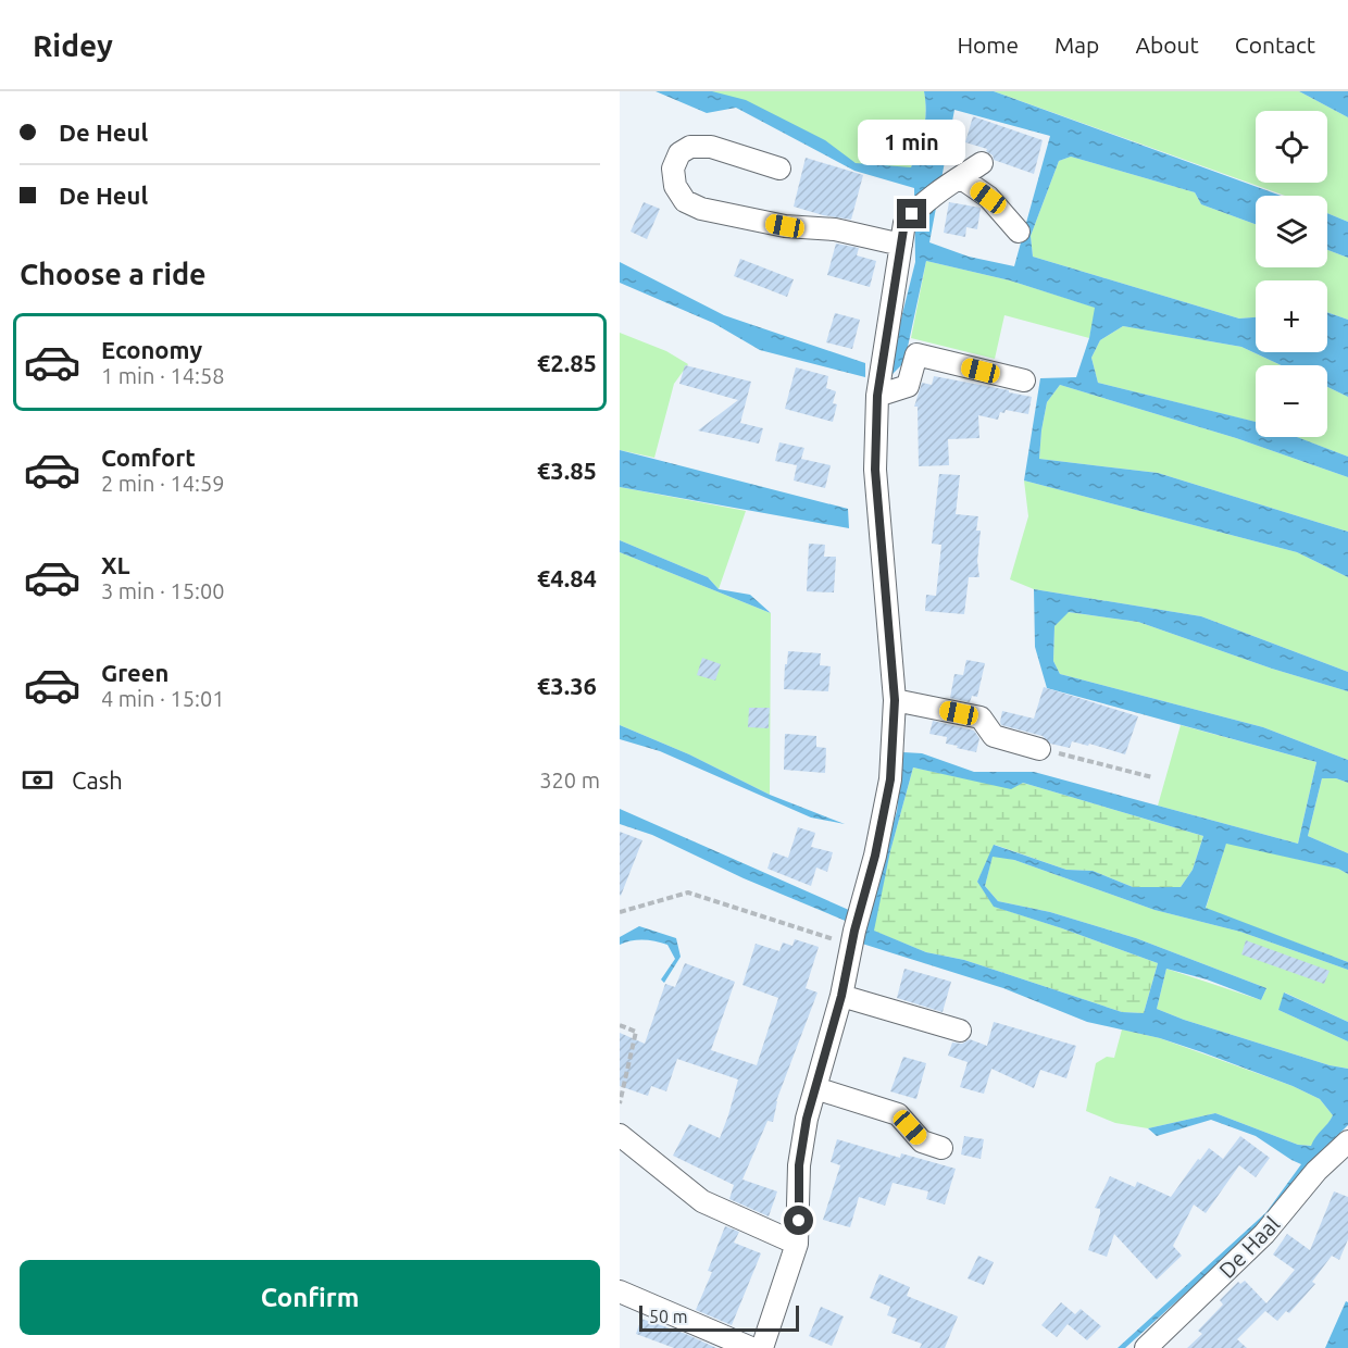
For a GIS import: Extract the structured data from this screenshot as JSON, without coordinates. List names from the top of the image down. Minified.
{"streets":{"street":["De Haal"]},"scale_bar":"50 m","page":{"header":"Ridey","nav":["Home","Map","About","Contact"],"banner":["De Heul","De Heul"],"map_buttons":["+","−"],"bubble":"1 min","heading":"Choose a ride","list":[{"name":"Economy","note":"1 min · 14:58","value":"€2.85"},{"name":"Comfort","note":"2 min · 14:59","value":"€3.85"},{"name":"XL","note":"3 min · 15:00","value":"€4.84"},{"name":"Green","note":"4 min · 15:01","value":"€3.36"}],"pay":["Cash","320 m"],"buttons":"Confirm","scale":"50 m"}}
